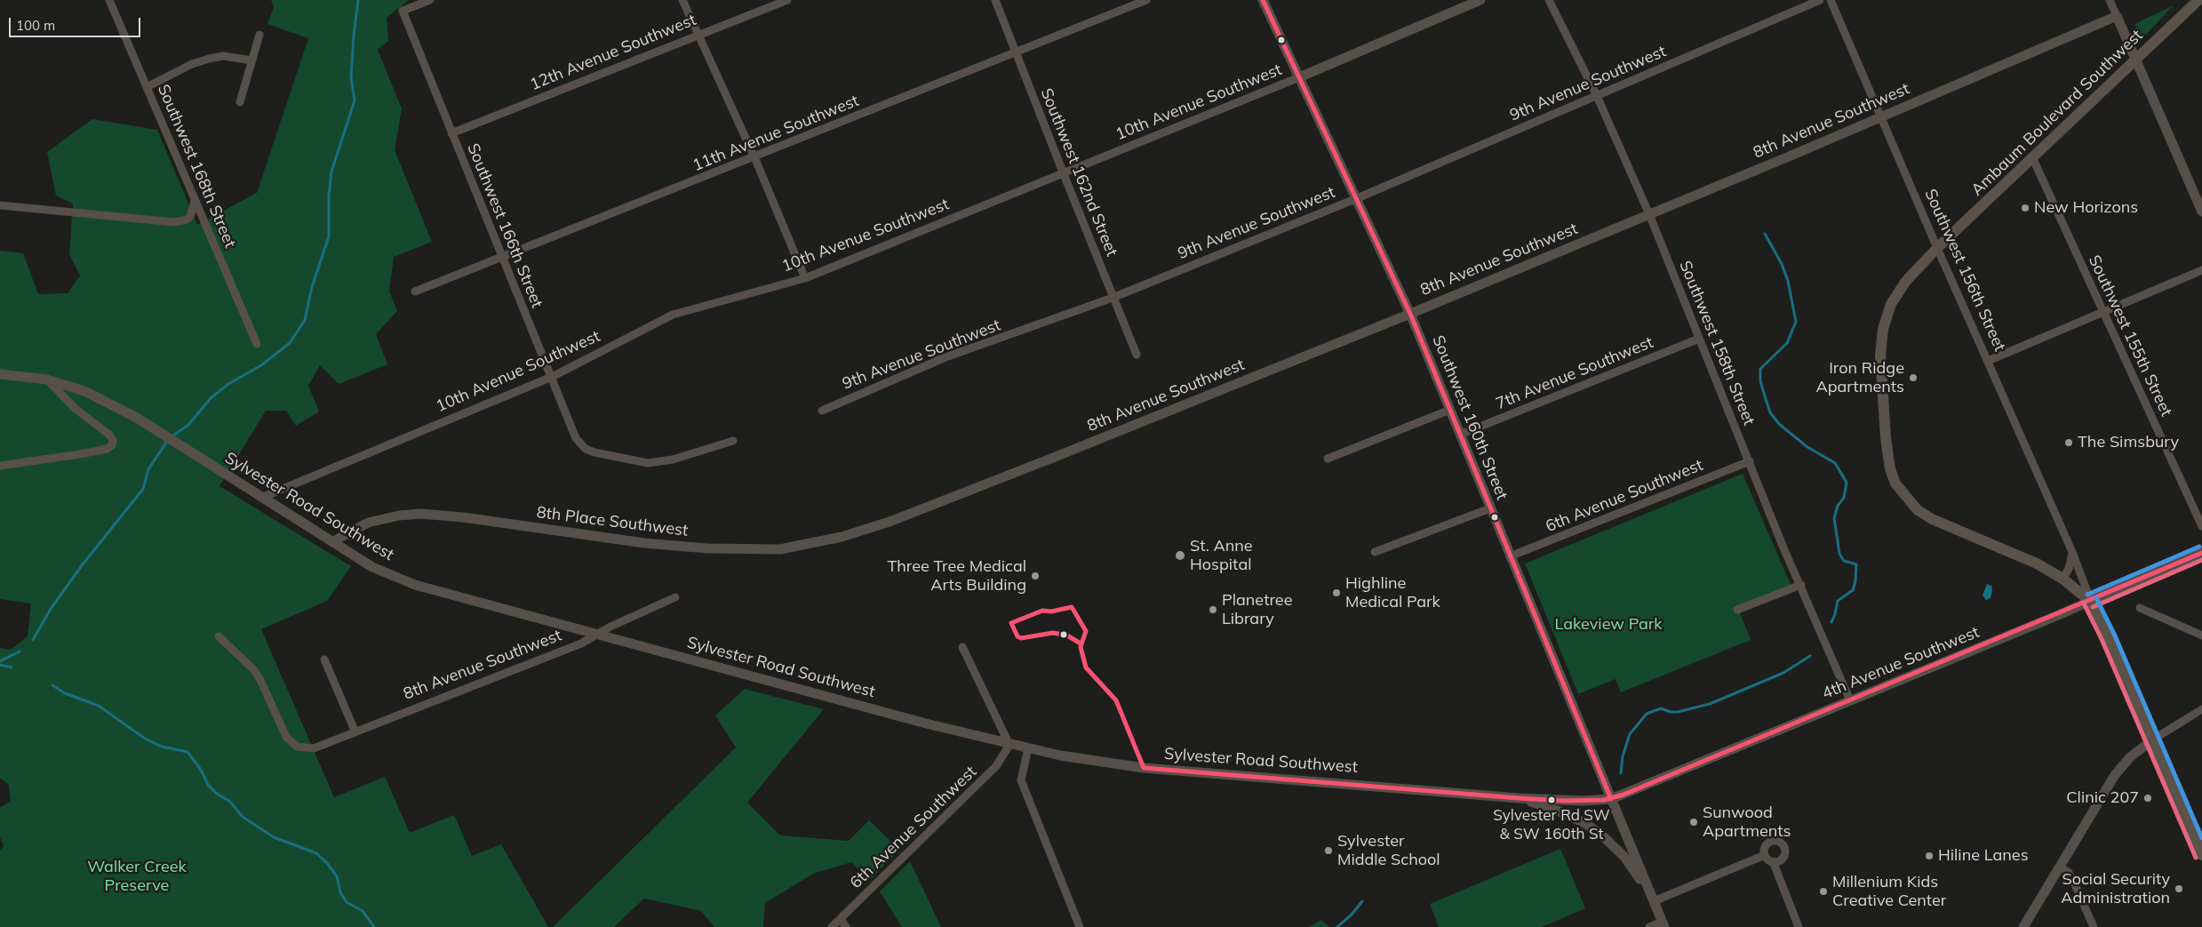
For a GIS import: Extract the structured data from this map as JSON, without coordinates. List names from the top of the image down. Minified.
{"streets":{"main road":["Ambaum Boulevard Southwest"],"street":["12th Avenue Southwest","9th Avenue Southwest","10th Avenue Southwest","8th Avenue Southwest","11th Avenue Southwest","Southwest 168th Street","Southwest 162nd Street","Southwest 166th Street","Southwest 156th Street","Southwest 155th Street","Southwest 158th Street","7th Avenue Southwest","Southwest 160th Street","6th Avenue Southwest","Sylvester Road Southwest","8th Place Southwest","4th Avenue Southwest"]},"crossings":[["12th Avenue Southwest","Southwest 166th Street"],["9th Avenue Southwest","Southwest 162nd Street"],["9th Avenue Southwest","Southwest 158th Street"],["9th Avenue Southwest","Southwest 160th Street"],["10th Avenue Southwest","Southwest 162nd Street"],["10th Avenue Southwest","Southwest 166th Street"],["10th Avenue Southwest","Southwest 160th Street"],["10th Avenue Southwest","Sylvester Road Southwest"],["Ambaum Boulevard Southwest","Southwest 156th Street"],["Ambaum Boulevard Southwest","Southwest 155th Street"],["Ambaum Boulevard Southwest","4th Avenue Southwest"],["8th Avenue Southwest","Southwest 156th Street"],["8th Avenue Southwest","Southwest 158th Street"],["8th Avenue Southwest","Southwest 160th Street"],["8th Avenue Southwest","Sylvester Road Southwest"],["8th Avenue Southwest","8th Place Southwest"],["11th Avenue Southwest","Southwest 162nd Street"],["11th Avenue Southwest","Southwest 166th Street"],["Southwest 156th Street","4th Avenue Southwest"],["Southwest 158th Street","7th Avenue Southwest"],["Southwest 158th Street","6th Avenue Southwest"],["Southwest 158th Street","4th Avenue Southwest"],["7th Avenue Southwest","Southwest 160th Street"],["Southwest 160th Street","6th Avenue Southwest"],["Southwest 160th Street","Sylvester Road Southwest"],["Southwest 160th Street","4th Avenue Southwest"],["6th Avenue Southwest","Sylvester Road Southwest"],["Sylvester Road Southwest","8th Place Southwest"],["Sylvester Road Southwest","4th Avenue Southwest"]],"parks":["Lakeview Park","Walker Creek Preserve"],"places":["New Horizons","Iron Ridge Apartments","The Simsbury","St. Anne Hospital","Three Tree Medical Arts Building","Highline Medical Park","Planetree Library","Clinic 207","Sylvester Rd SW & SW 160th St","Sunwood Apartments","Sylvester Middle School","Hiline Lanes","Social Security Administration","Millenium Kids Creative Center"],"scale_bar":"100 m"}
